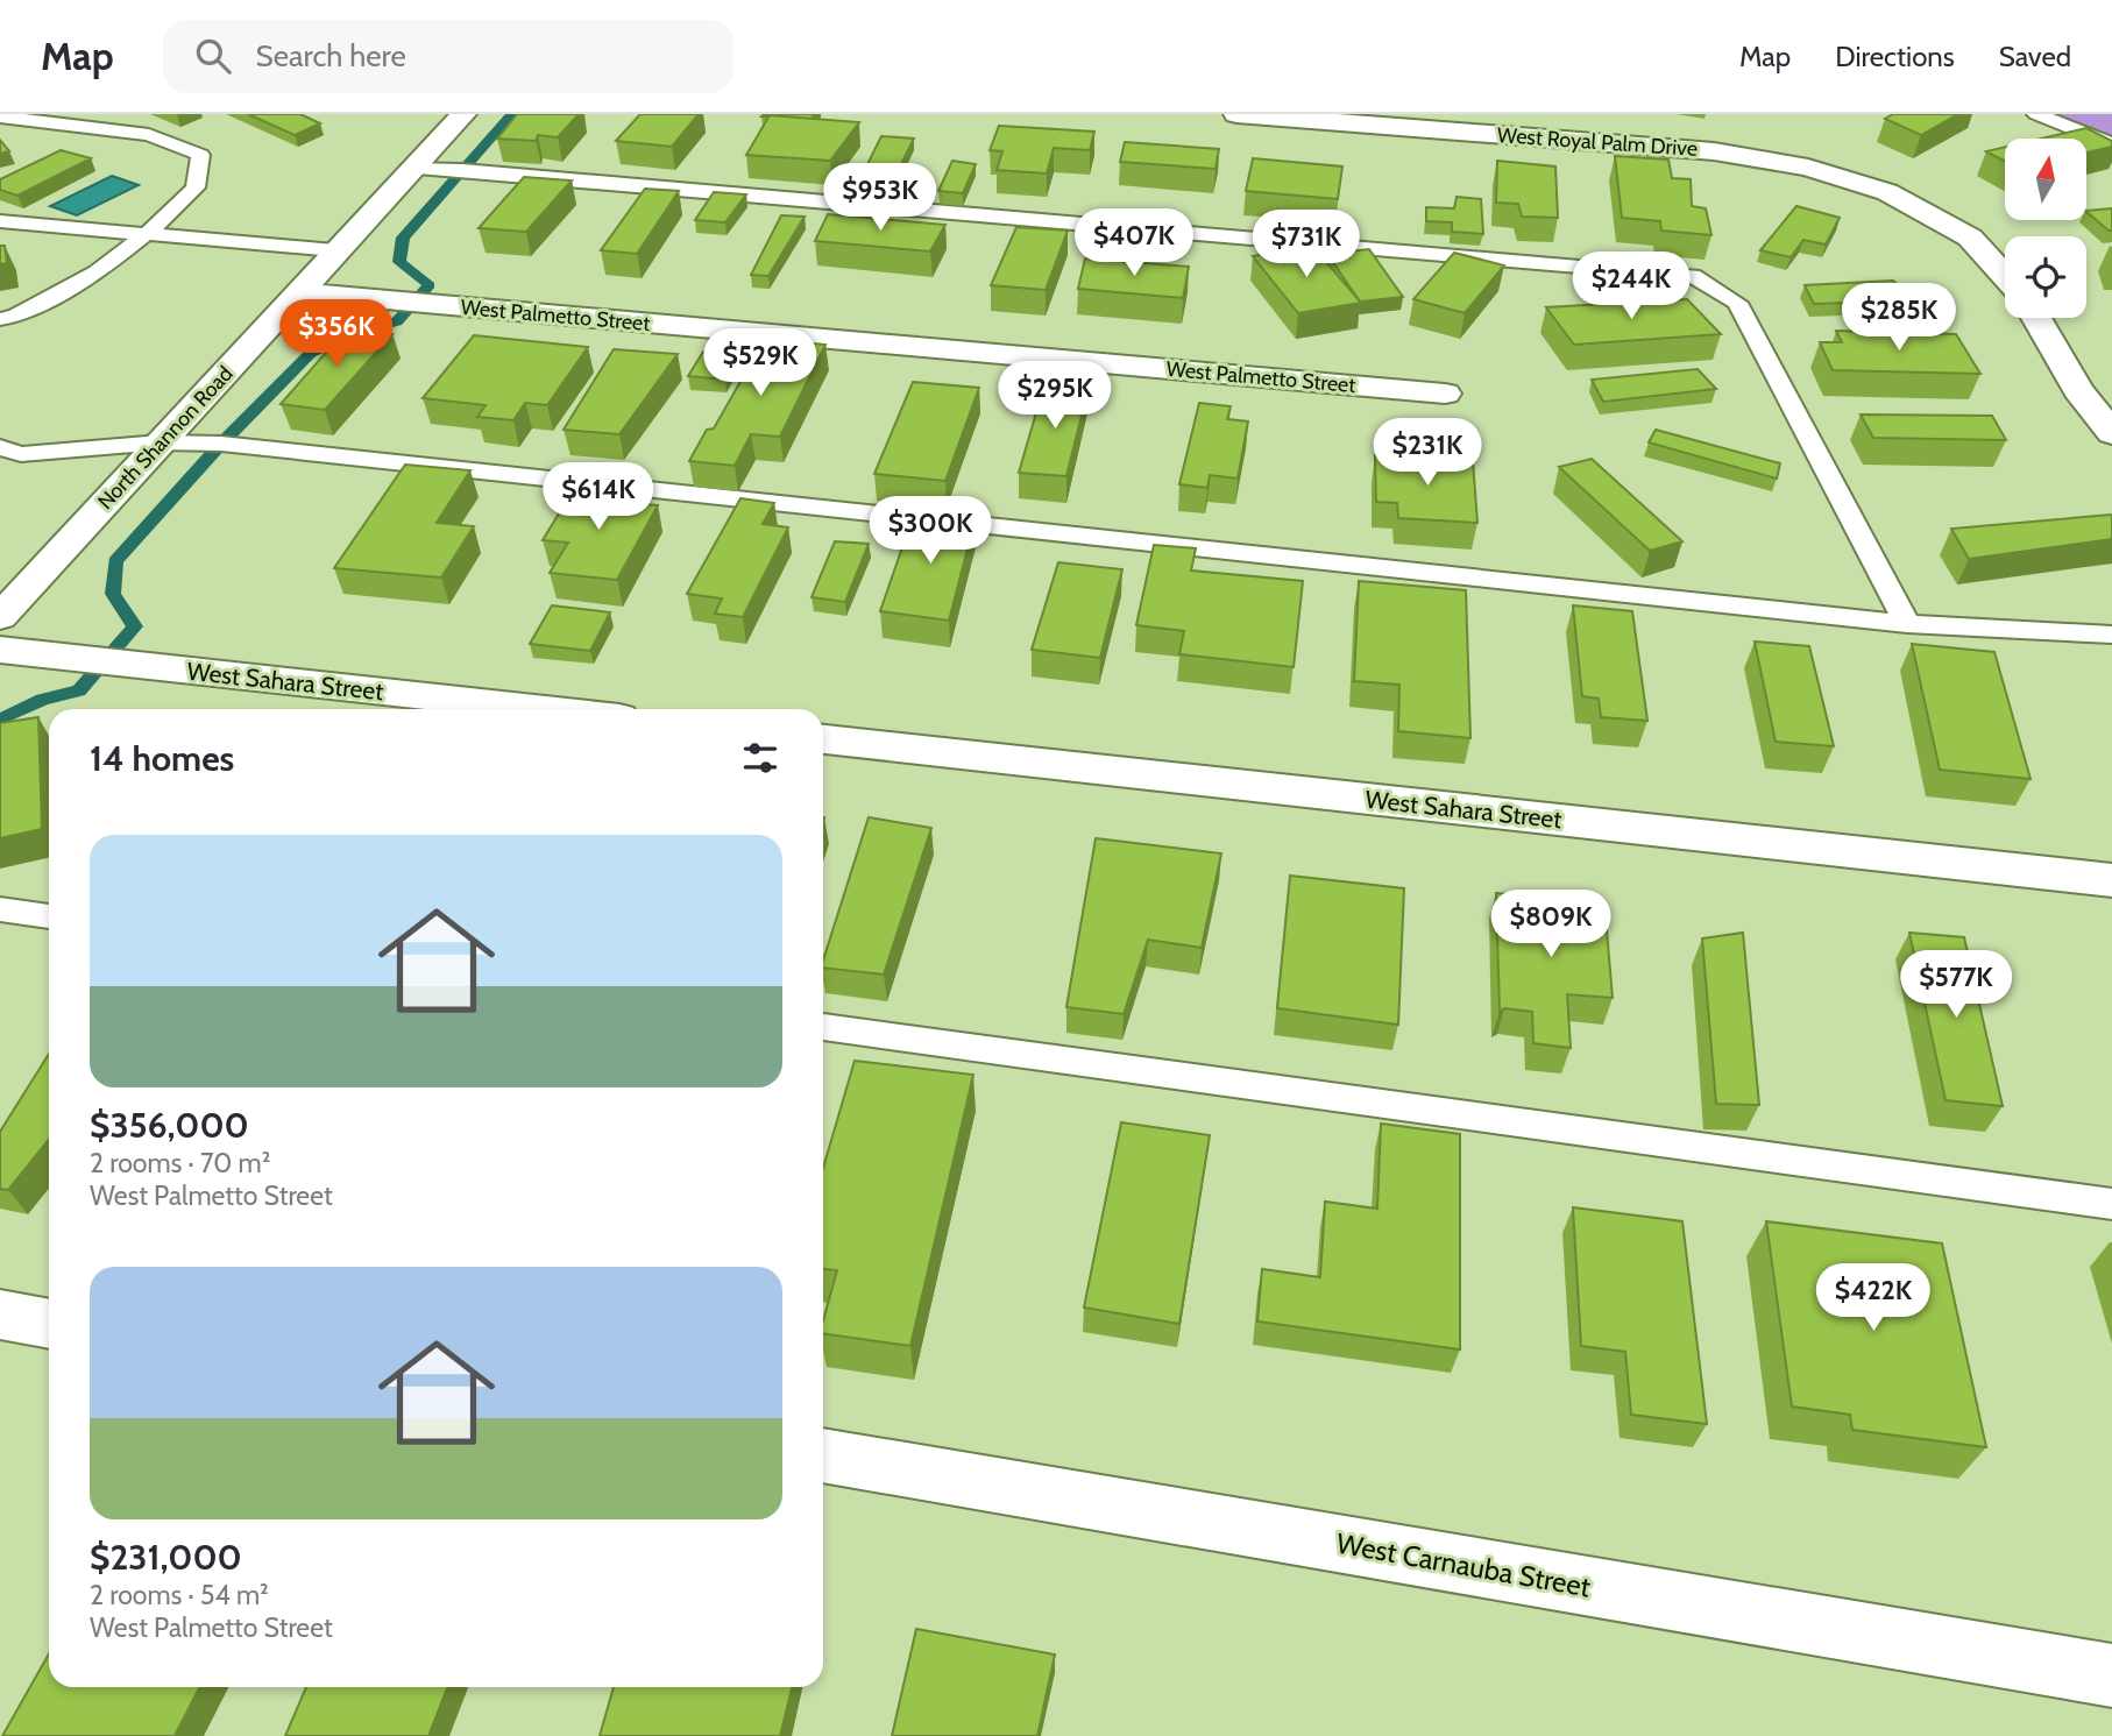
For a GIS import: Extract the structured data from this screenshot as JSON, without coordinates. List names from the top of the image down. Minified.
{"streets":{"street":["West Royal Palm Drive","West Palmetto Street","North Shannon Road","West Sahara Street","West Carnauba Street"]},"crossings":[["West Palmetto Street","North Shannon Road"]],"north":"top","page":{"header":"Map","search":"Search here","nav":["Map","Directions","Saved"],"price":["$953K","$407K","$731K","$244K","$285K","$356K","$529K","$295K","$231K","$614K","$300K","$809K","$577K","$422K"],"heading":"14 homes","list":[{"name":"$356,000","note":"2 rooms · 70 m² · West Palmetto Street"},{"name":"$231,000","note":"2 rooms · 54 m² · West Palmetto Street"}]}}
